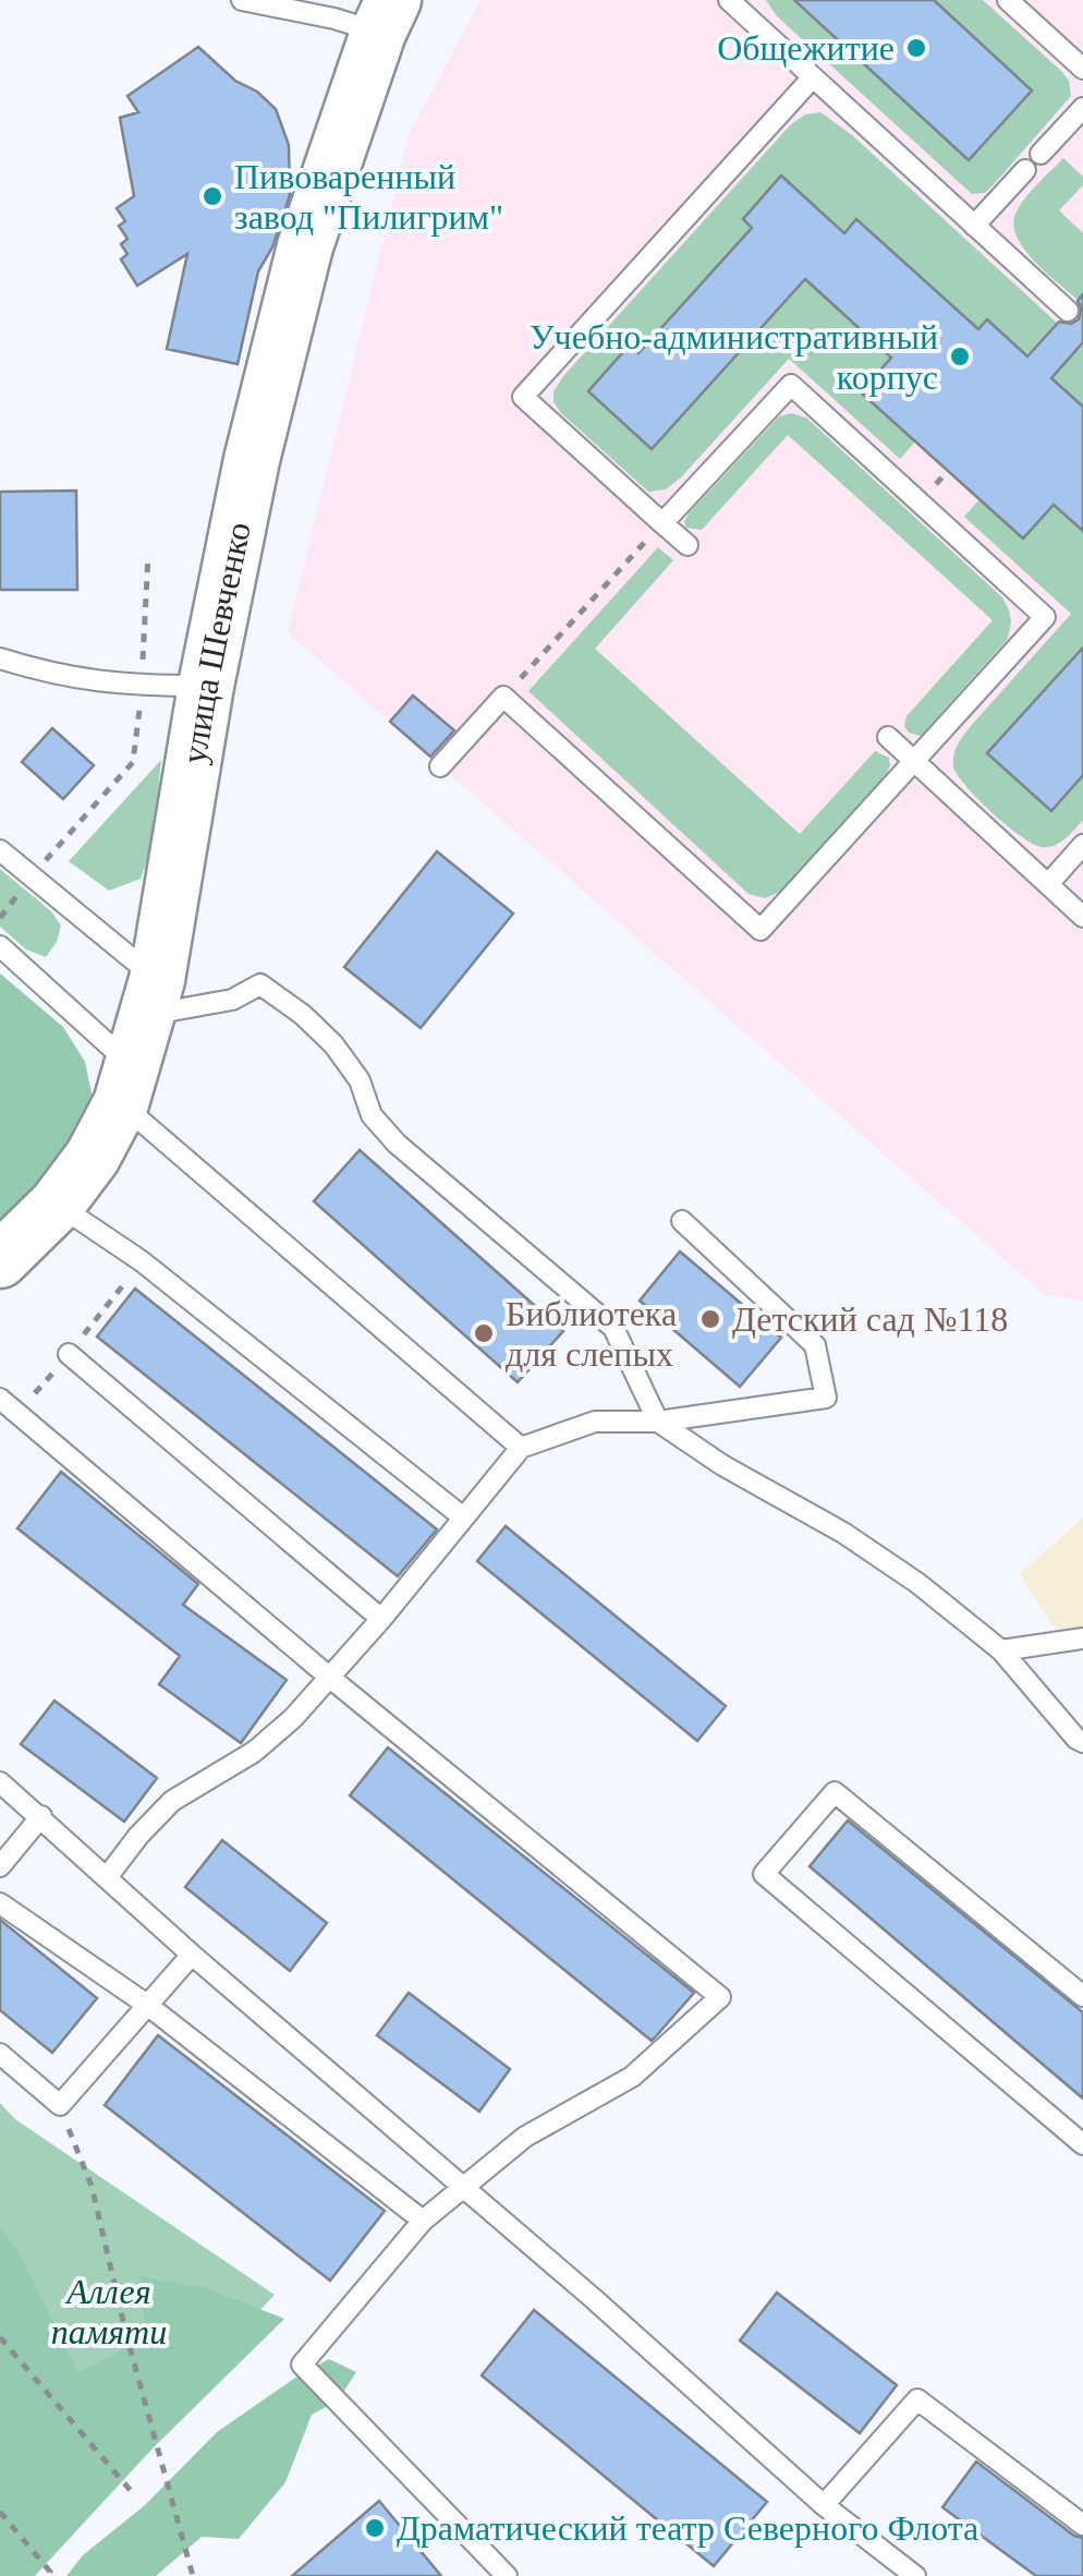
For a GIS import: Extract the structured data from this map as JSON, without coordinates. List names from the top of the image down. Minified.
{"streets":{"main road":["улица Шевченко"]},"parks":["Аллея памяти"],"places":["Общежитие","Пивоваренный завод \"Пилигрим\"","Учебно-административный корпус","Детский сад №118","Библиотека для слепых","Драматический театр Северного Флота"]}
